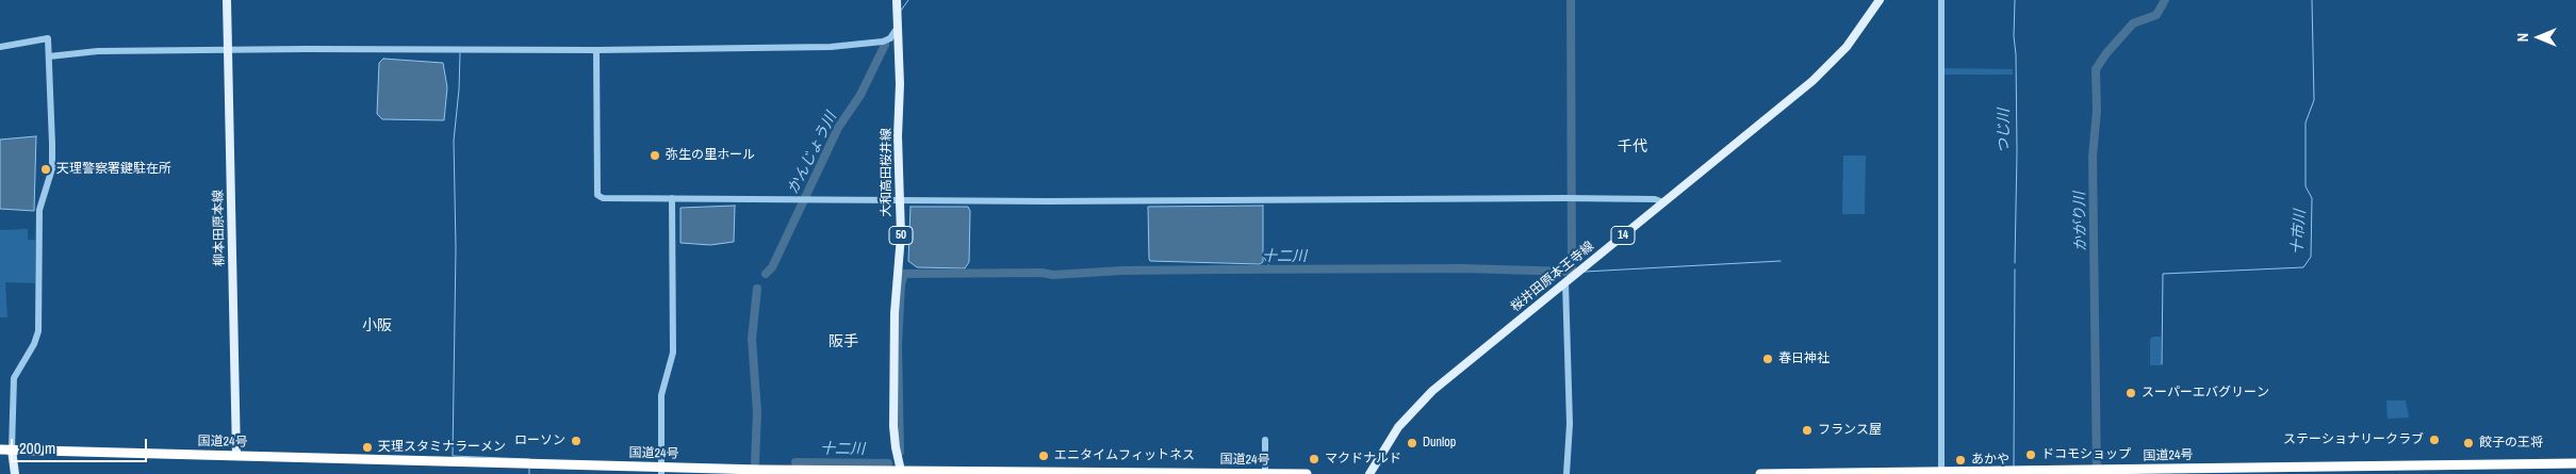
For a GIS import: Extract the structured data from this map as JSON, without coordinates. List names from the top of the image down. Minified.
{"streets":{"highway":["国道24号"],"main road":["大和高田桜井線","柳本田原本線","50","14","桜井田原本王寺線"]},"crossings":[["大和高田桜井線","国道24号"],["柳本田原本線","国道24号"]],"districts":["千代","小阪","阪手"],"water":["つじ川","かんじょう川","かがり川","十市川","十二川"],"places":["弥生の里ホール","天理警察署鍵駐在所","春日神社","スーパーエバグリーン","フランス屋","ステーショナリークラブ","ローソン","Dunlop","餃子の王将","天理スタミナラーメン","ドコモショップ","エニタイムフィットネス","マクドナルド","あかや"],"scale_bar":"200 m","north":"left"}
